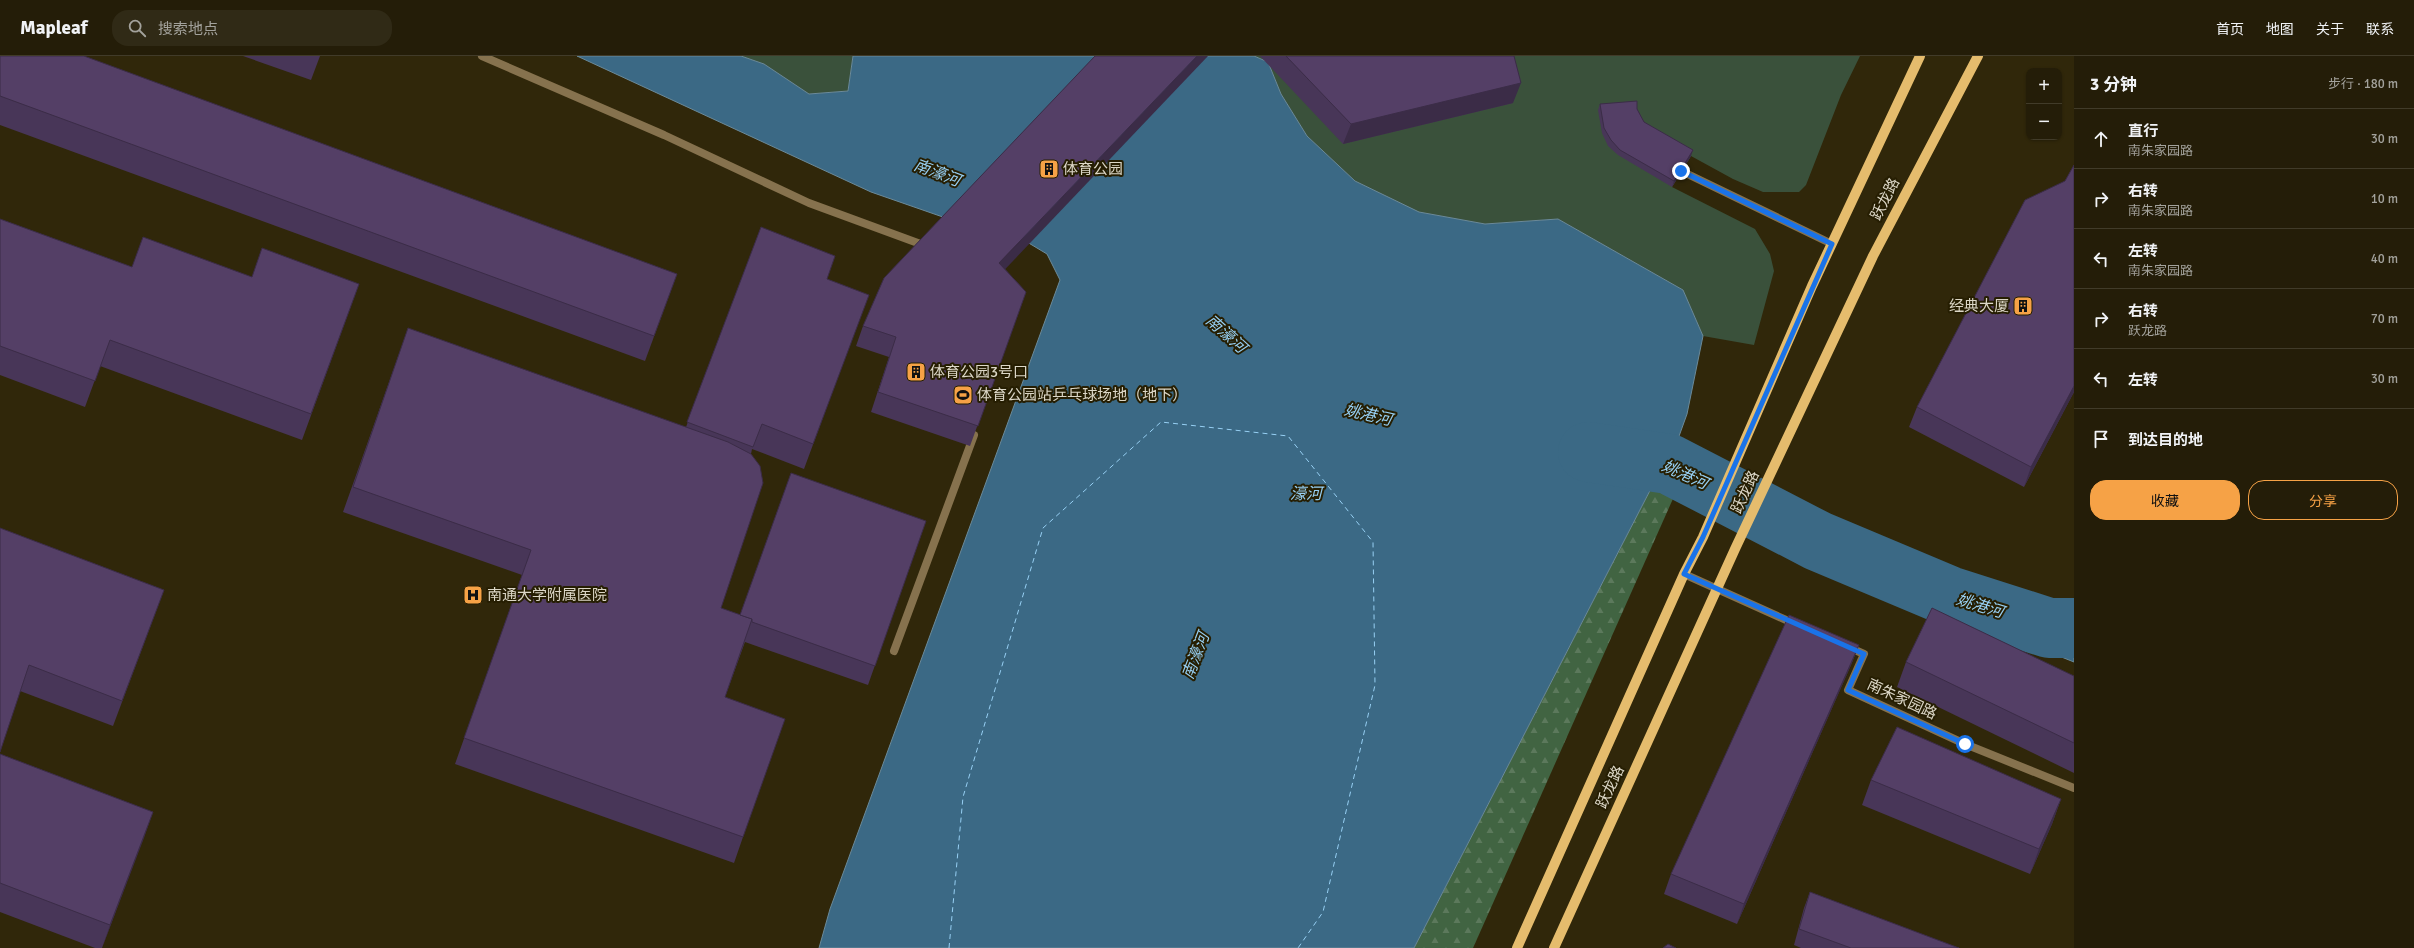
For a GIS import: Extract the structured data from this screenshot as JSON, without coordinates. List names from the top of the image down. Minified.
{"streets":{"main road":["跃龙路"],"street":["南朱家园路"]},"water":["南濠河","姚港河","濠河"],"places":{"building":["体育公园","经典大厦","体育公园3号口"],"sports":["体育公园站乒乓球场地（地下）"],"hospital":["南通大学附属医院"]},"page":{"header":"Mapleaf","search":"搜索地点","nav":["首页","地图","关于","联系"],"heading":["3 分钟","步行 · 180 m"],"map_buttons":["+","−"],"list":[["直行","南朱家园路","30 m"],["右转","南朱家园路","10 m"],["左转","南朱家园路","40 m"],["右转","跃龙路","70 m"],["左转","30 m"],"到达目的地"],"buttons":["收藏","分享"]}}
